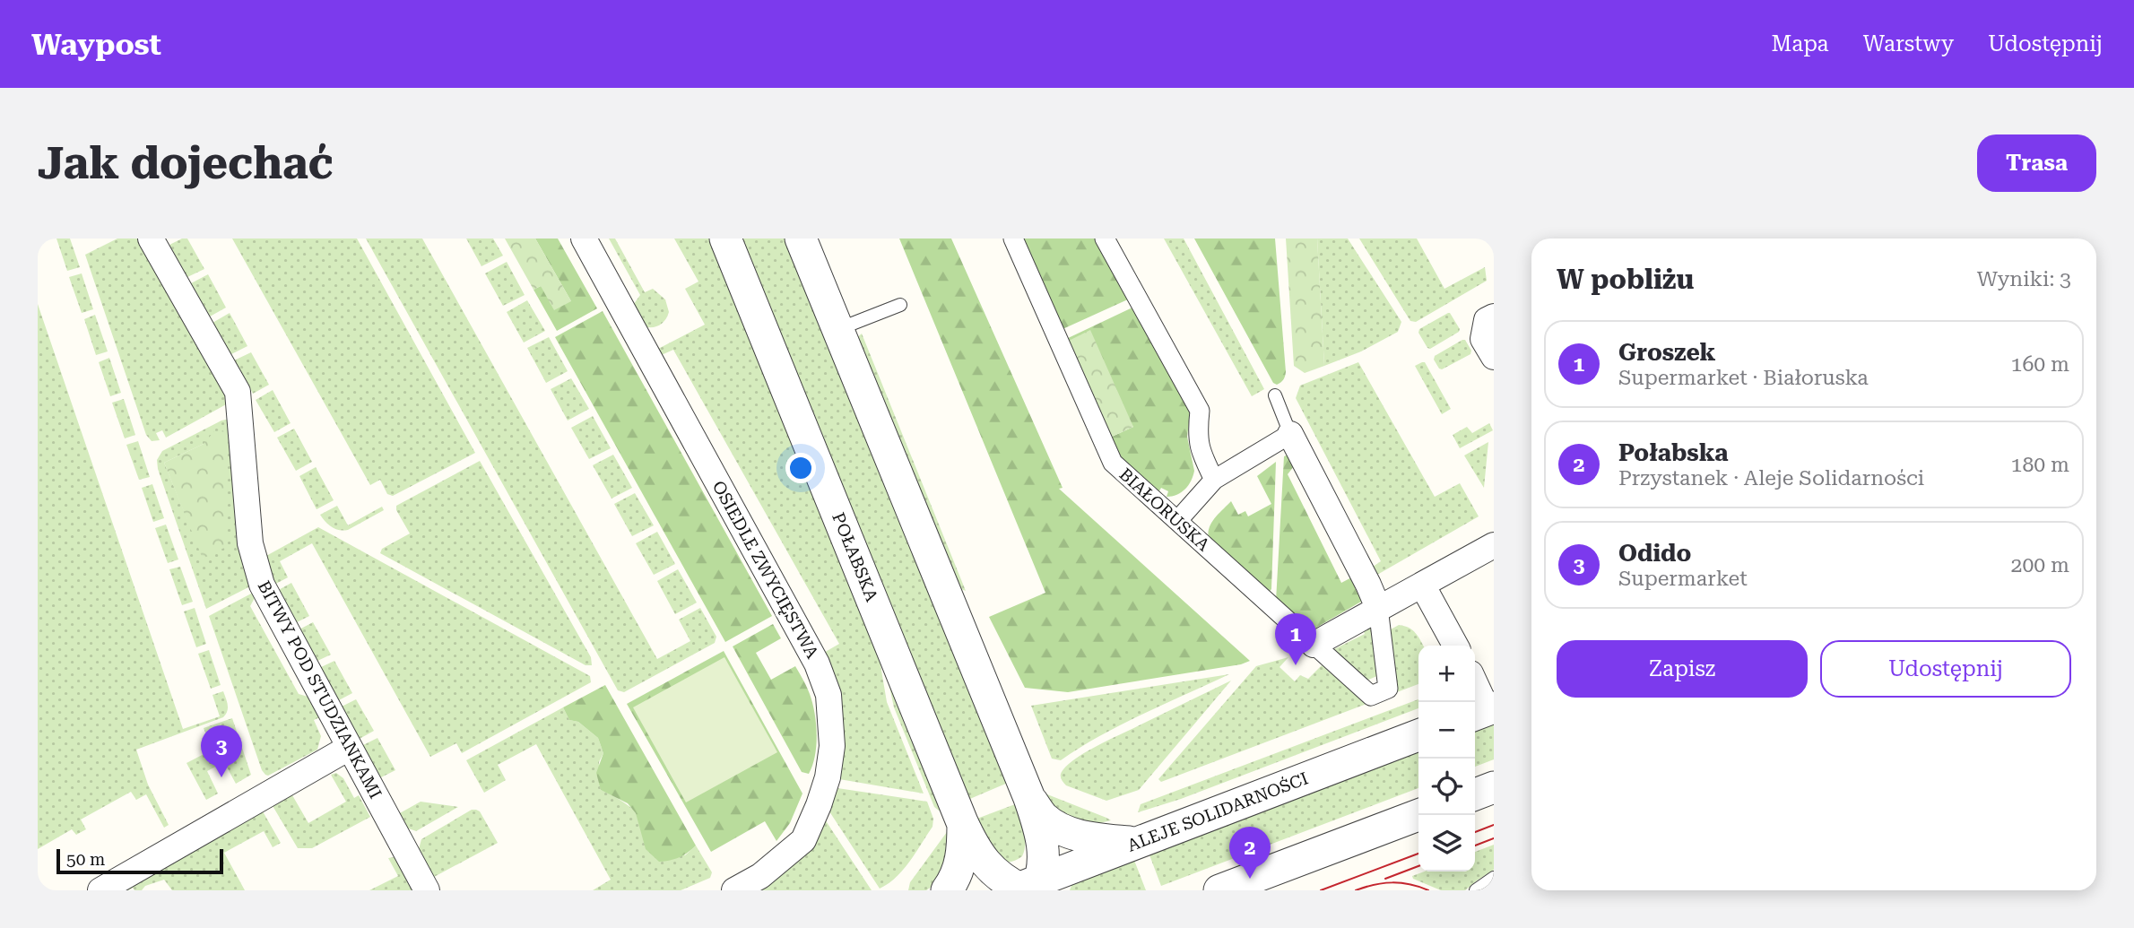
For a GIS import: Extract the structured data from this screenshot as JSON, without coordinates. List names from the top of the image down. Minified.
{"streets":{"street":["BIAŁORUSKA","POŁABSKA","OSIEDLE ZWYCIĘSTWA","BITWY POD STUDZIANKAMI","ALEJE SOLIDARNOŚCI"]},"crossings":[["POŁABSKA","ALEJE SOLIDARNOŚCI"]],"scale_bar":"50 m","page":{"header":"Waypost","nav":["Mapa","Warstwy","Udostępnij"],"buttons":["Trasa",["Zapisz","Udostępnij"]],"title":"Jak dojechać","heading":["W pobliżu","Wyniki: 3"],"list":[{"mark":"1","name":"Groszek","note":"Supermarket · Białoruska","value":"160 m"},{"mark":"2","name":"Połabska","note":"Przystanek · Aleje Solidarności","value":"180 m"},{"mark":"3","name":"Odido","note":"Supermarket","value":"200 m"}],"pins":["1","3","2"],"map_buttons":["+","−"],"scale":"50 m"}}
